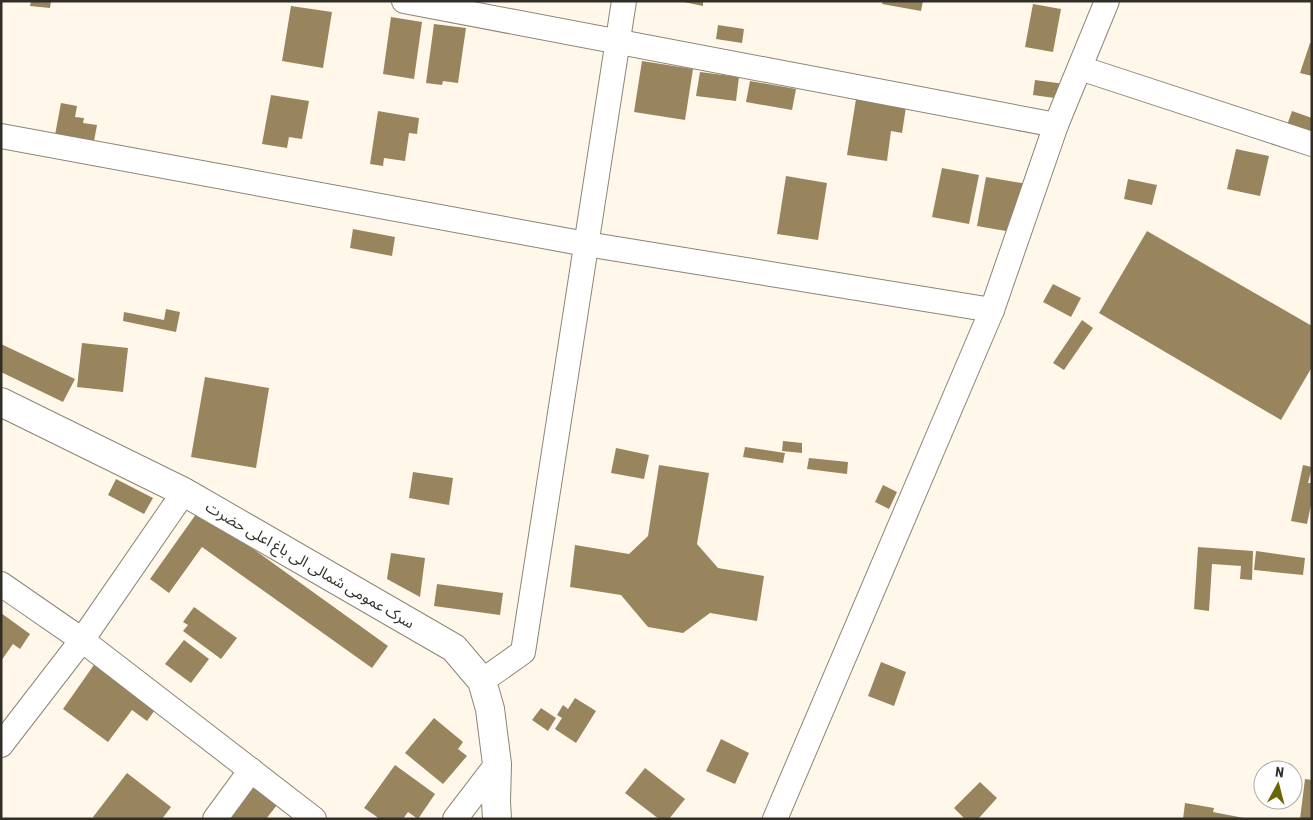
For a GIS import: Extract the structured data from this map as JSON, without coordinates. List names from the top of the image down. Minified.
{"streets":{"street":["سرک عمومی شمالی الی باغ اعلی حضرت"]},"north":"top"}
